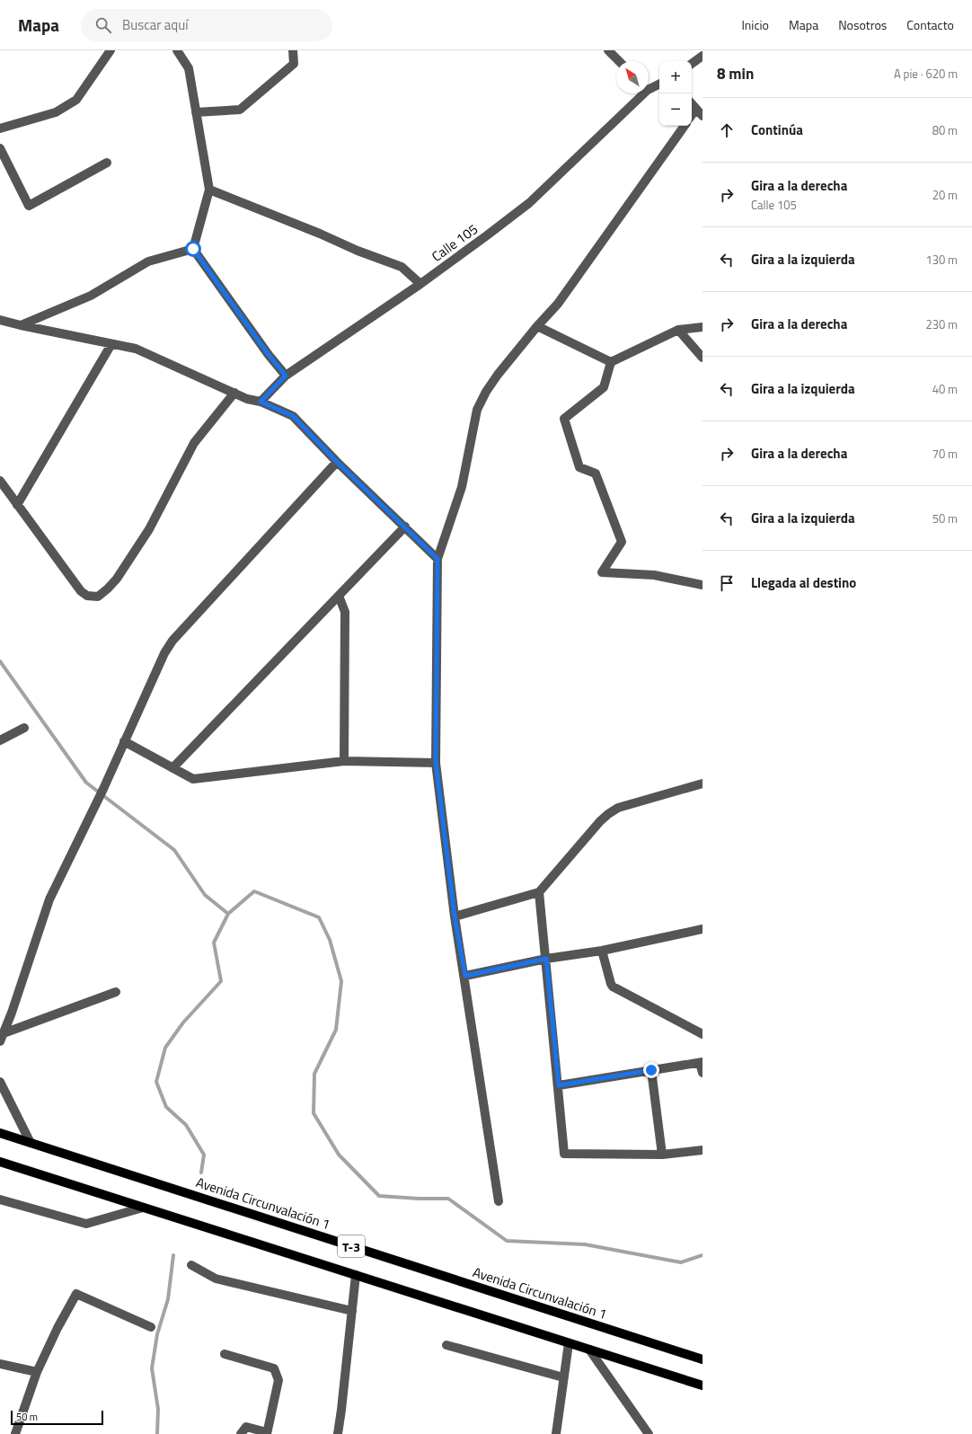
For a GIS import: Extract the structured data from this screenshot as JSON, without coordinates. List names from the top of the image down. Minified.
{"streets":{"main road":["Avenida Circunvalación 1","T-3"],"street":["Calle 105"]},"scale_bar":"50 m","north":"top left","page":{"header":"Mapa","search":"Buscar aquí","nav":["Inicio","Mapa","Nosotros","Contacto"],"heading":["8 min","A pie · 620 m"],"map_buttons":["+","−"],"list":[["Continúa","80 m"],["Gira a la derecha","Calle 105","20 m"],["Gira a la izquierda","130 m"],["Gira a la derecha","230 m"],["Gira a la izquierda","40 m"],["Gira a la derecha","70 m"],["Gira a la izquierda","50 m"],"Llegada al destino"],"scale":"50 m"}}
